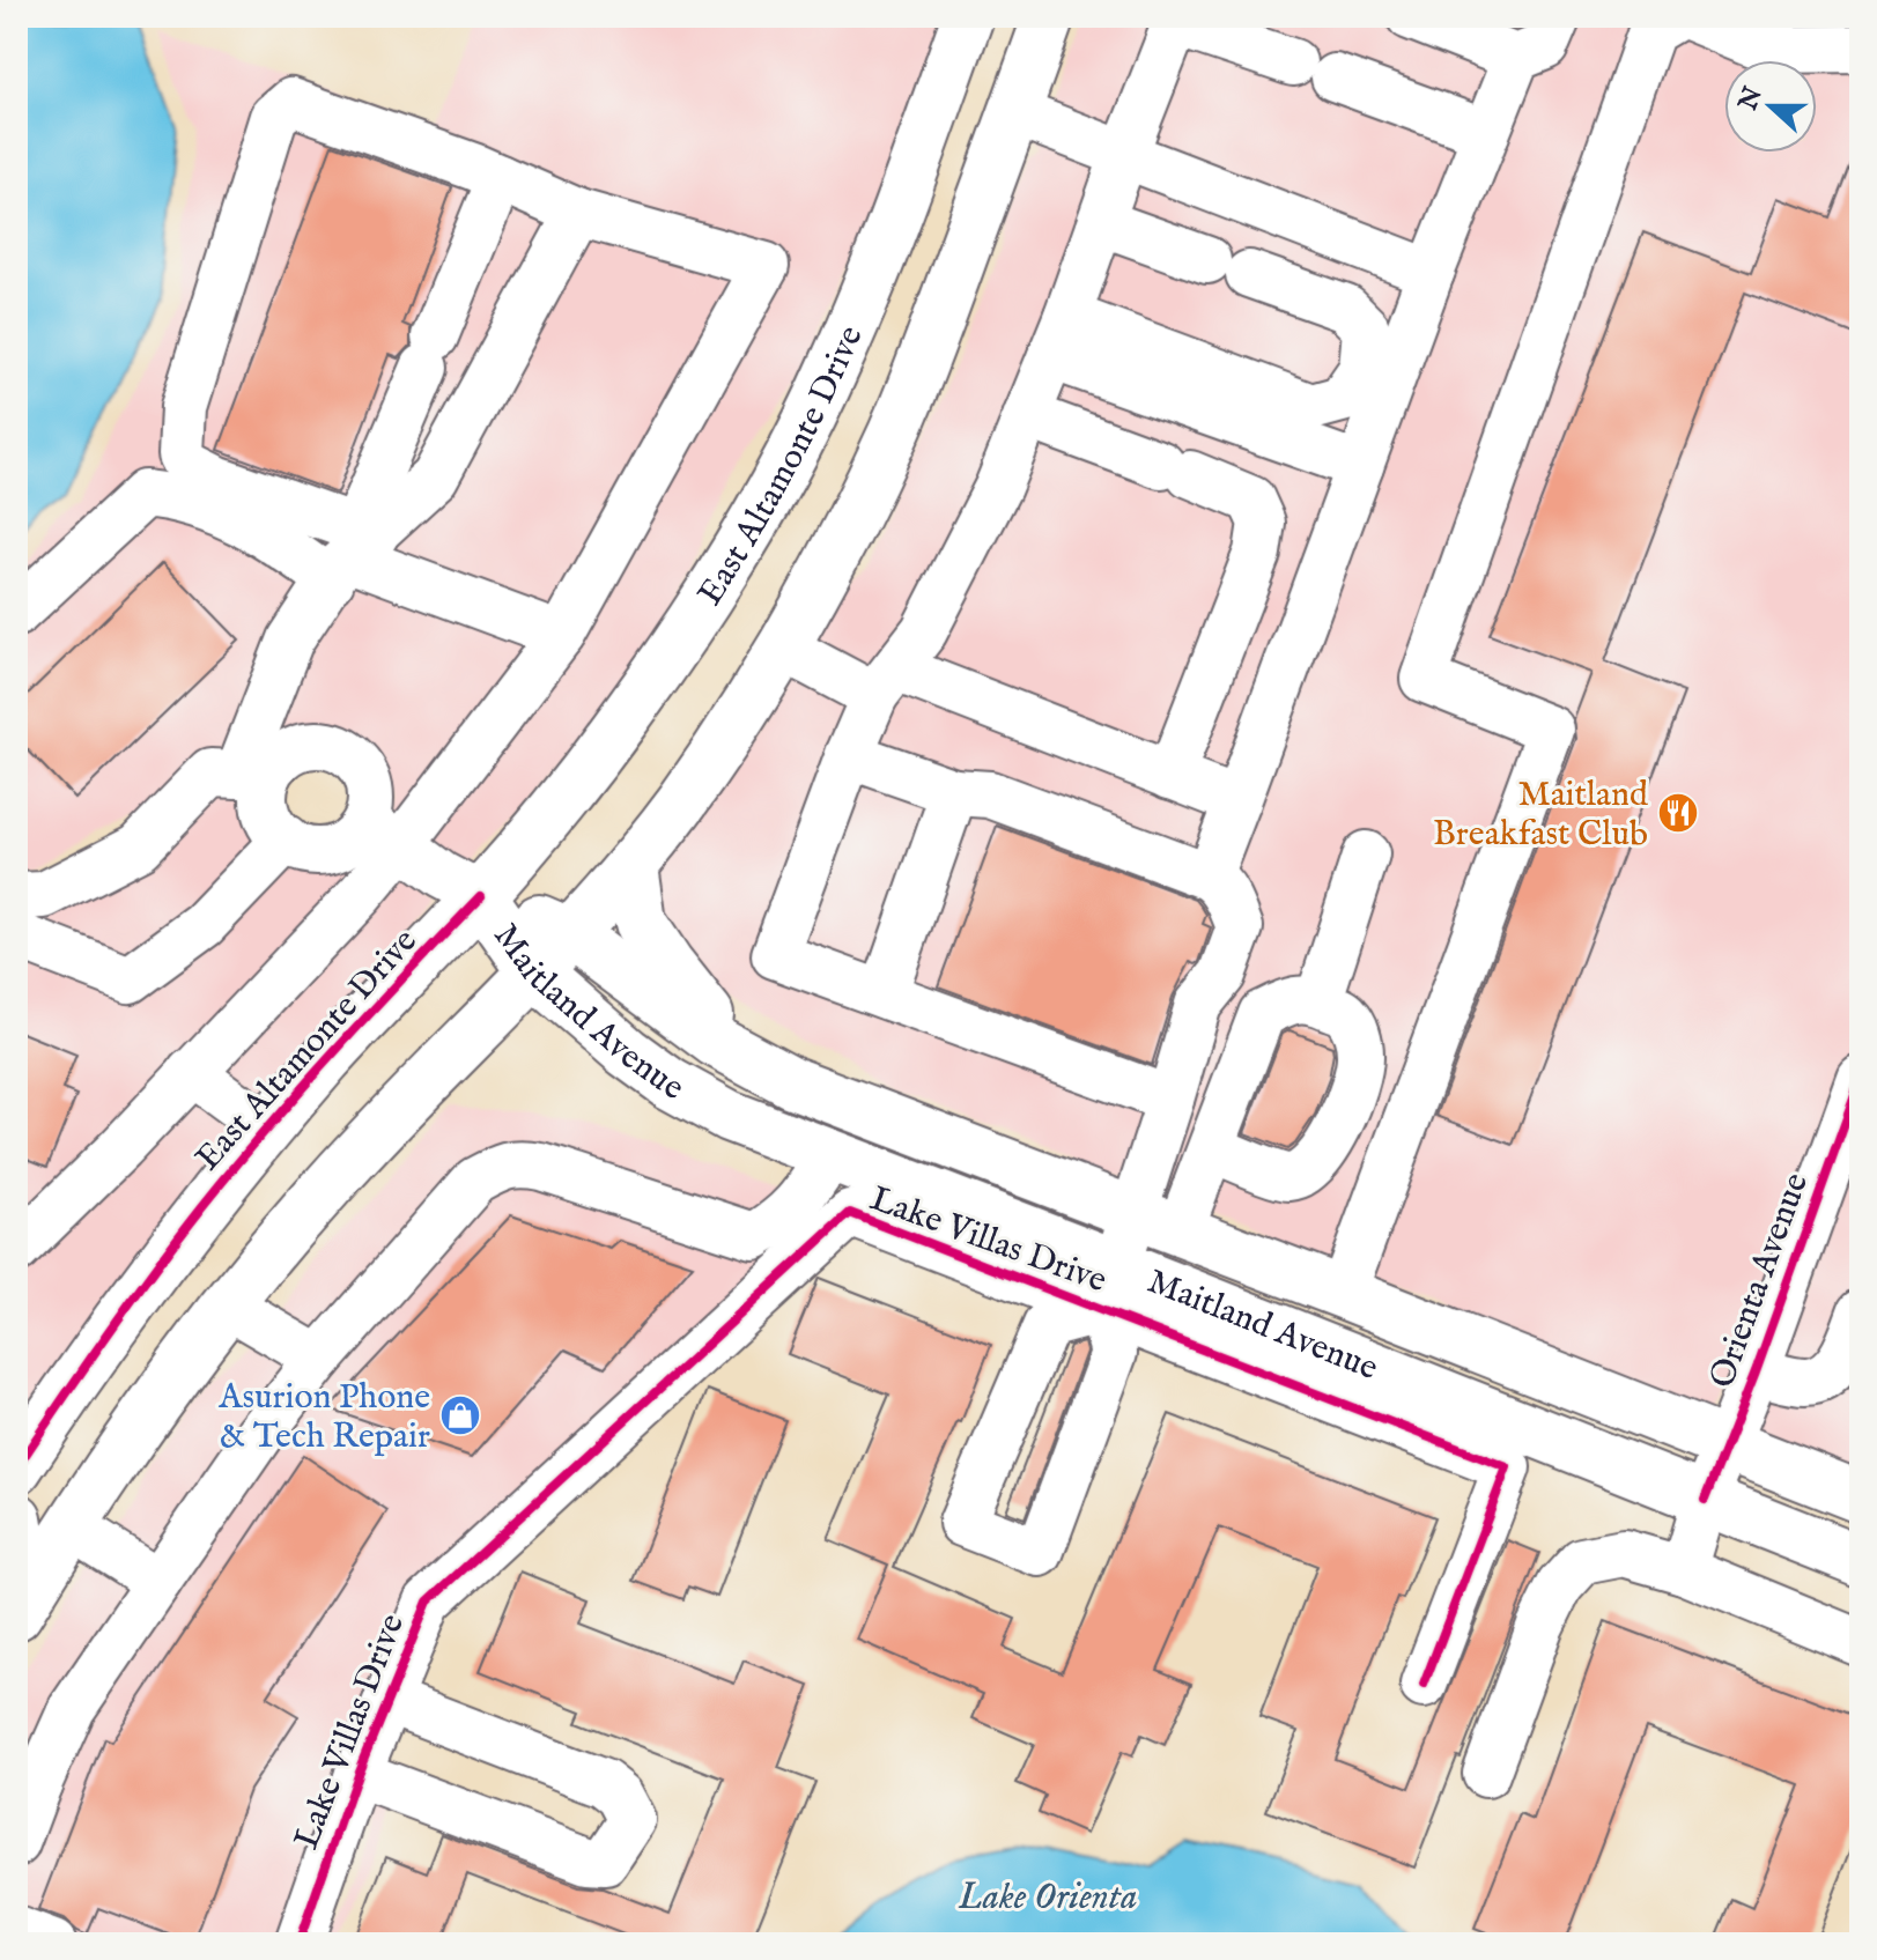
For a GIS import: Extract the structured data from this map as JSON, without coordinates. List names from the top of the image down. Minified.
{"streets":{"main road":["East Altamonte Drive","Maitland Avenue"],"street":["Lake Villas Drive","Orienta Avenue"]},"crossings":[["East Altamonte Drive","Maitland Avenue"],["Maitland Avenue","Lake Villas Drive"],["Maitland Avenue","Orienta Avenue"]],"water":["Lake Orienta"],"places":{"restaurant":["Maitland Breakfast Club"],"shop":["Asurion Phone & Tech Repair"]},"north":"left"}
